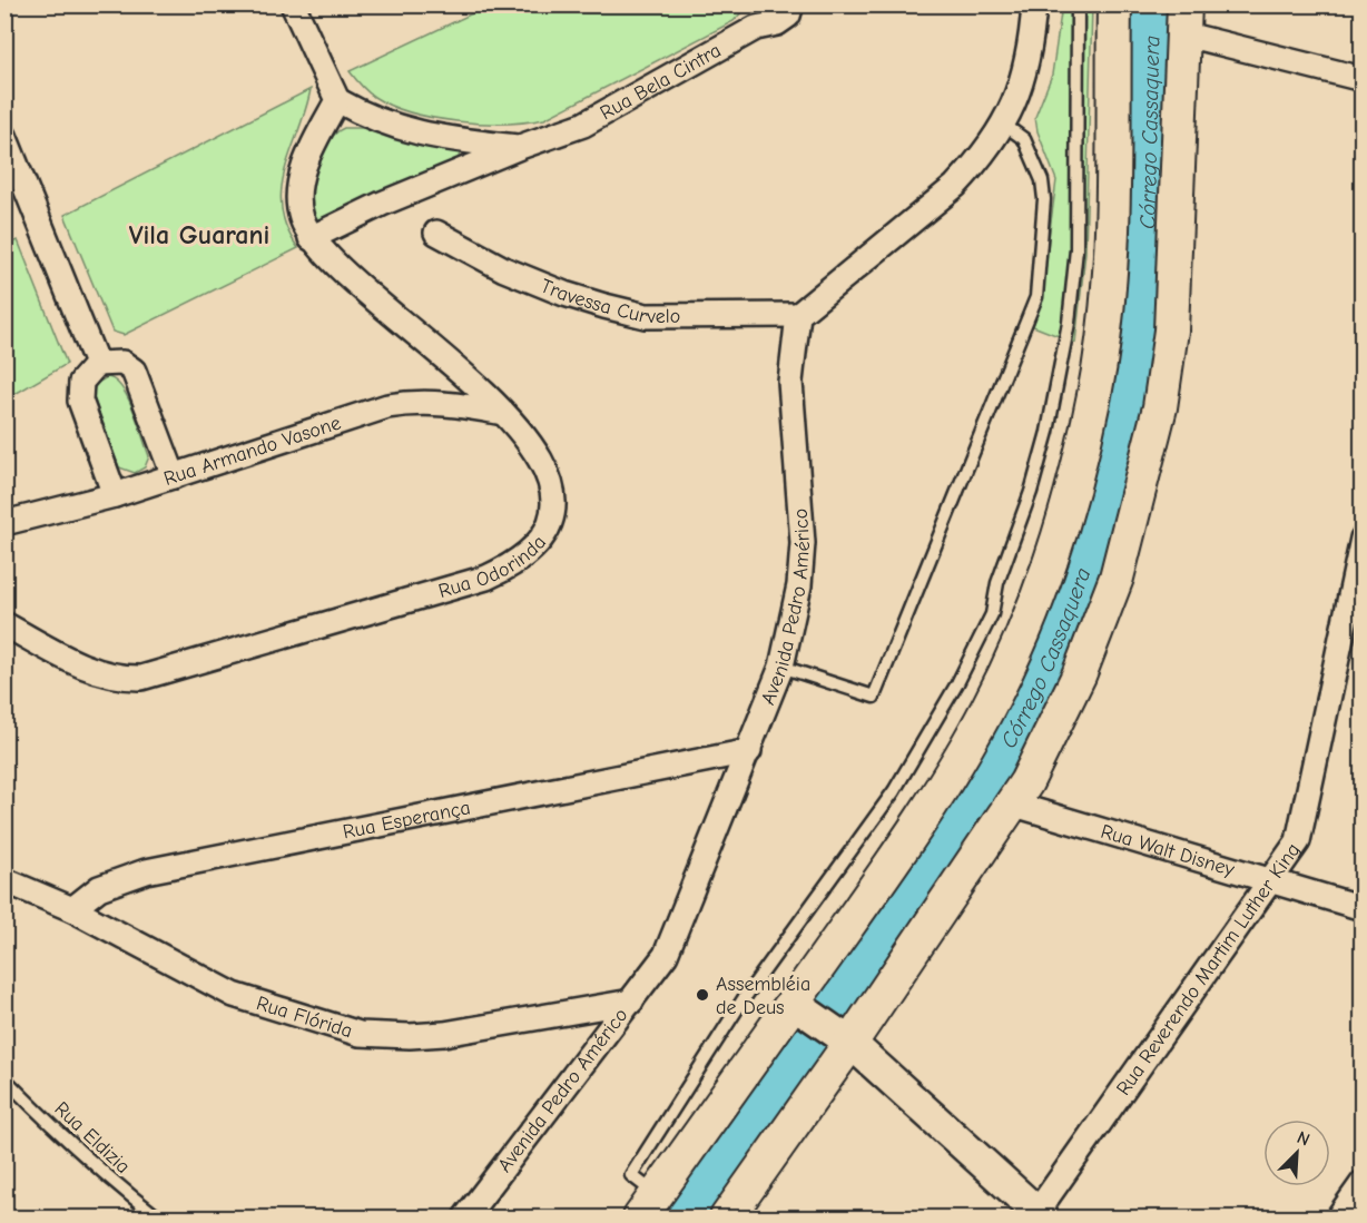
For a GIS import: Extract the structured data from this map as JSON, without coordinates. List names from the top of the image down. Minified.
{"streets":{"street":["Rua Bela Cintra","Travessa Curvelo","Rua Armando Vasone","Rua Odorinda","Avenida Pedro Américo","Rua Esperança","Rua Walt Disney","Rua Reverendo Martim Luther King","Rua Flórida"],"lane":["Rua Eldizia"]},"crossings":[["Rua Bela Cintra","Rua Odorinda"],["Travessa Curvelo","Avenida Pedro Américo"],["Rua Armando Vasone","Rua Odorinda"],["Avenida Pedro Américo","Rua Esperança"],["Avenida Pedro Américo","Rua Flórida"],["Rua Esperança","Rua Flórida"],["Rua Walt Disney","Rua Reverendo Martim Luther King"]],"districts":["Vila Guarani"],"water":["Córrego Cassaquera"],"places":["Assembléia de Deus"],"north":"top right"}
